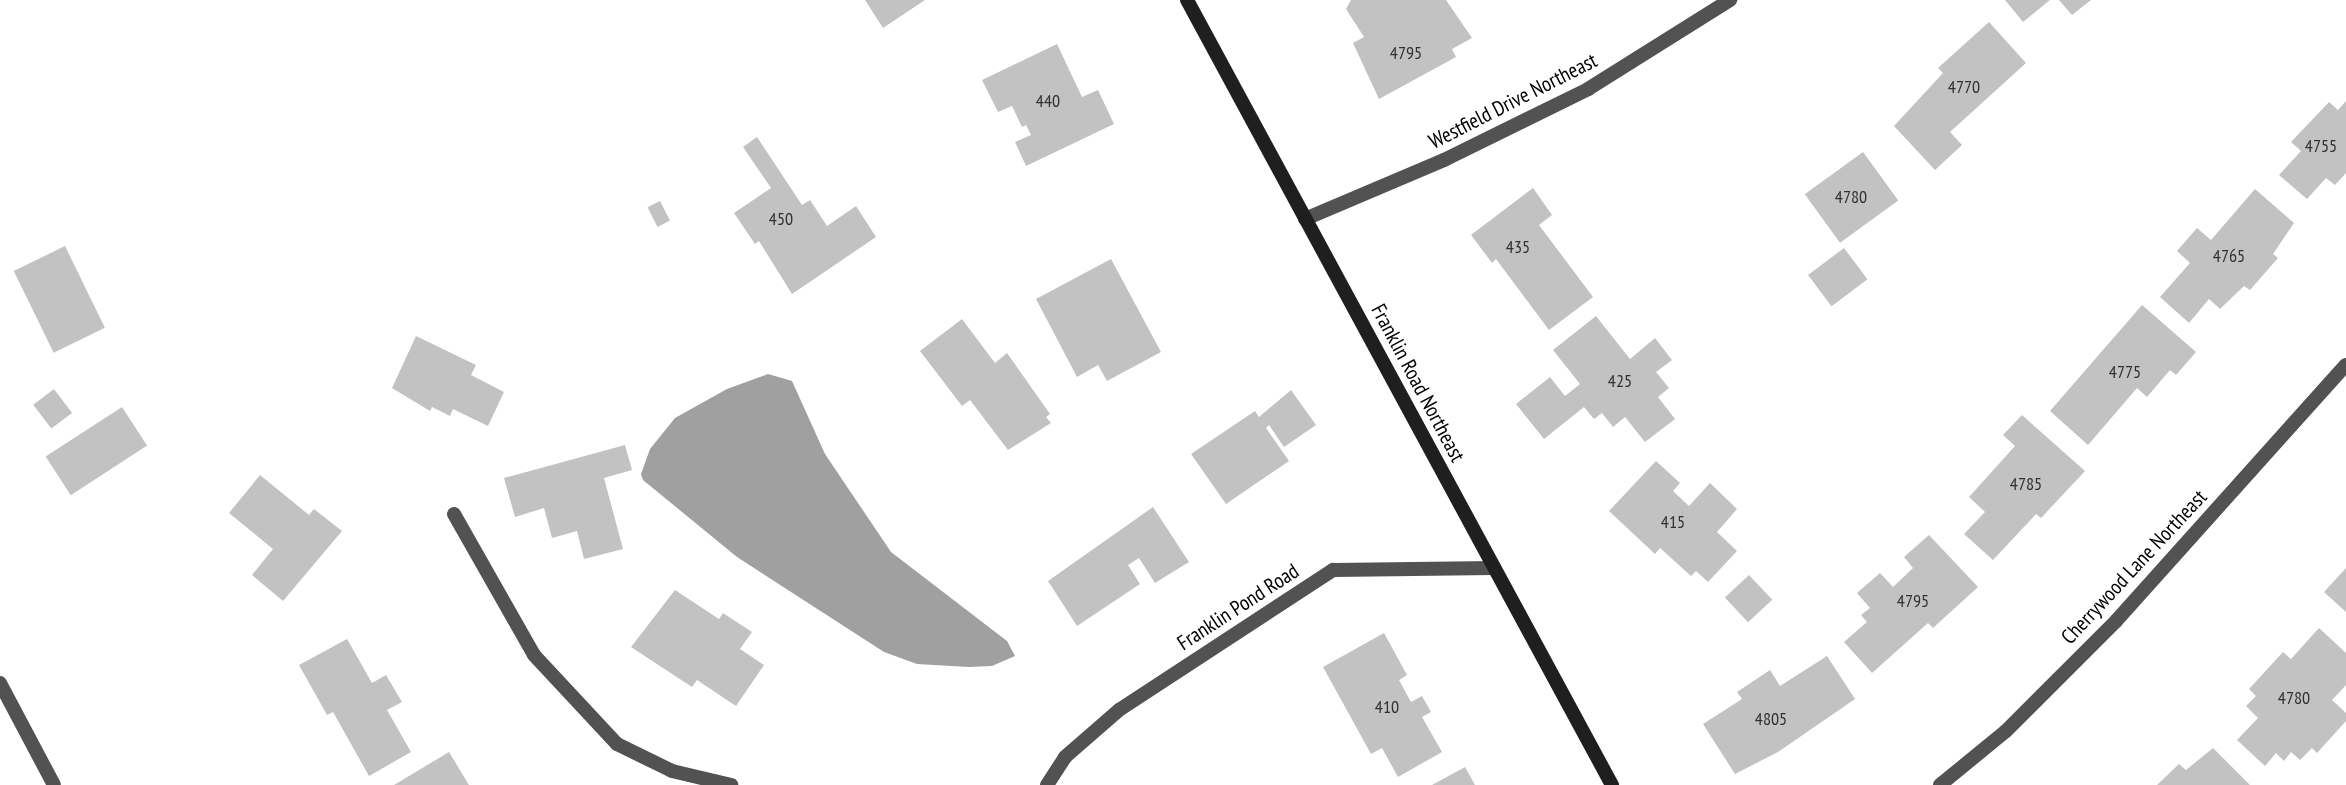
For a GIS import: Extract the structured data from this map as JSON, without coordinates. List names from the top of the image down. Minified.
{"streets":{"street":["Westfield Drive Northeast","Franklin Road Northeast","Cherrywood Lane Northeast","Franklin Pond Road"]},"crossings":[["Westfield Drive Northeast","Franklin Road Northeast"],["Franklin Road Northeast","Franklin Pond Road"]],"house_numbers":["4795","4770","440","4755","4780","450","435","4765","4775","425","4785","415","4795","4780","410","4805"]}
